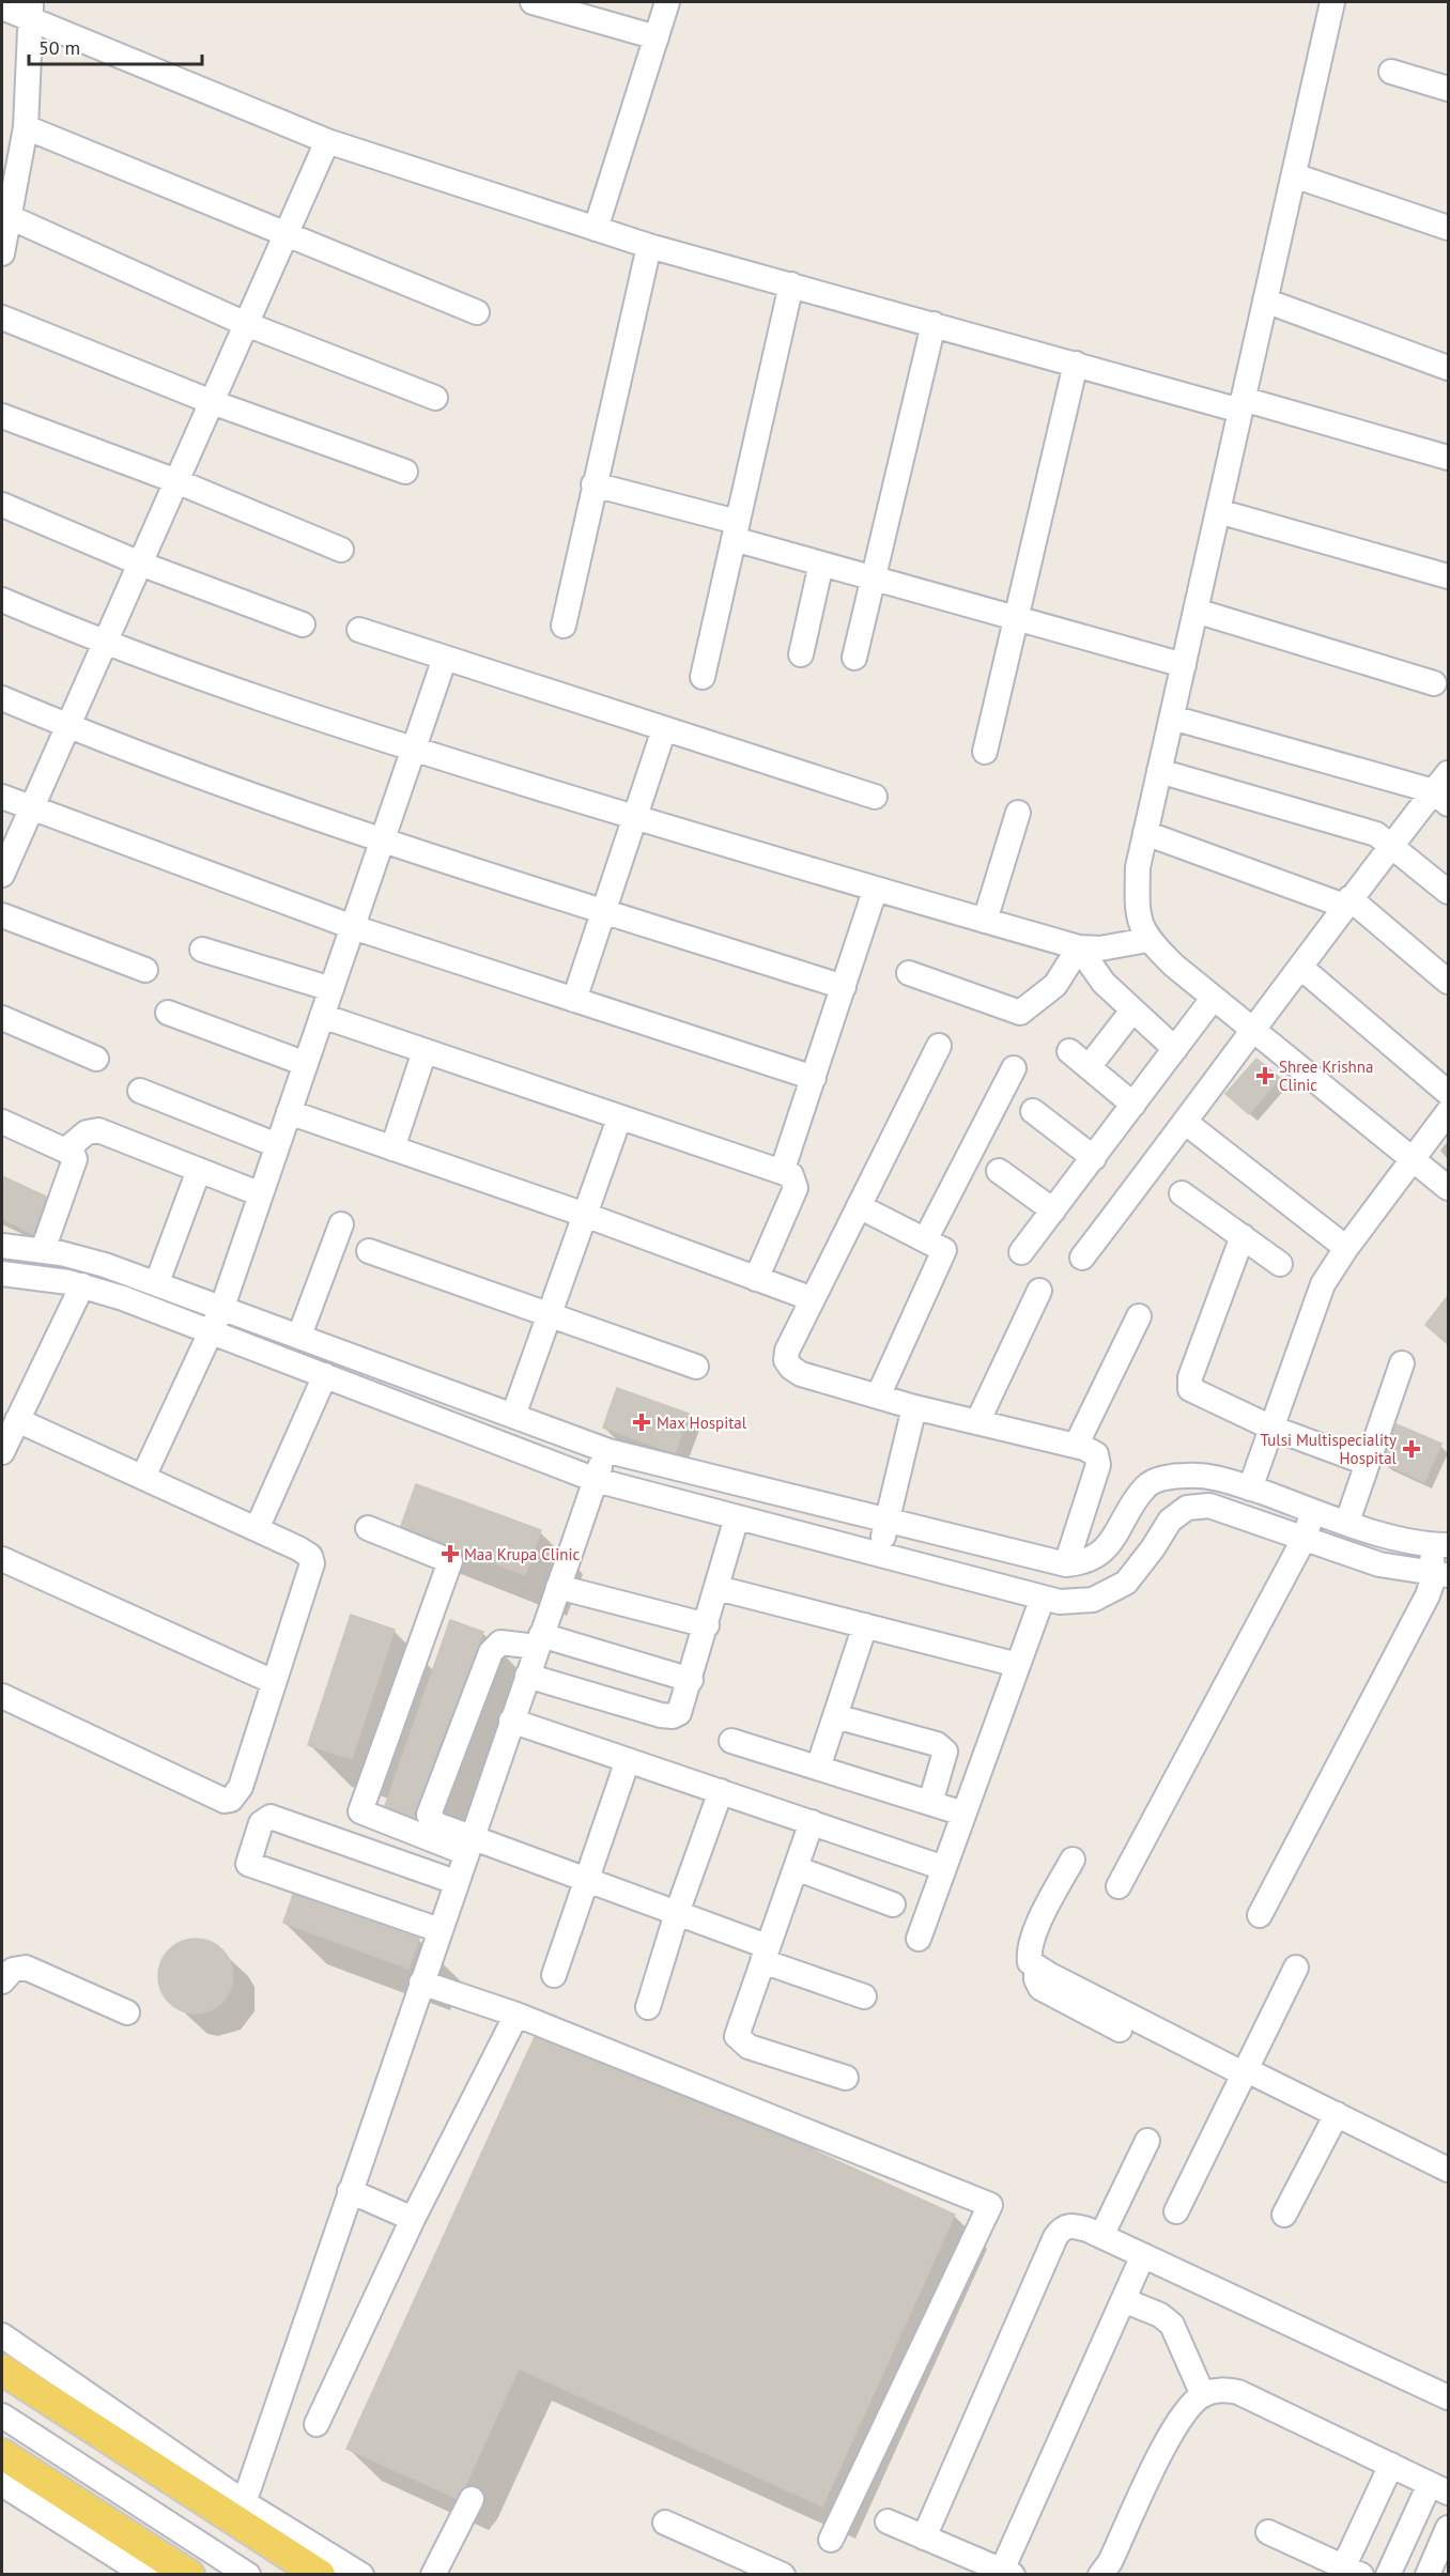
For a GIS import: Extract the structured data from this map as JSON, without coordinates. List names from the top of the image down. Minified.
{"places":{"health":["Shree Krishna Clinic","Max Hospital","Tulsi Multispeciality Hospital","Maa Krupa Clinic"]},"scale_bar":"50 m"}
